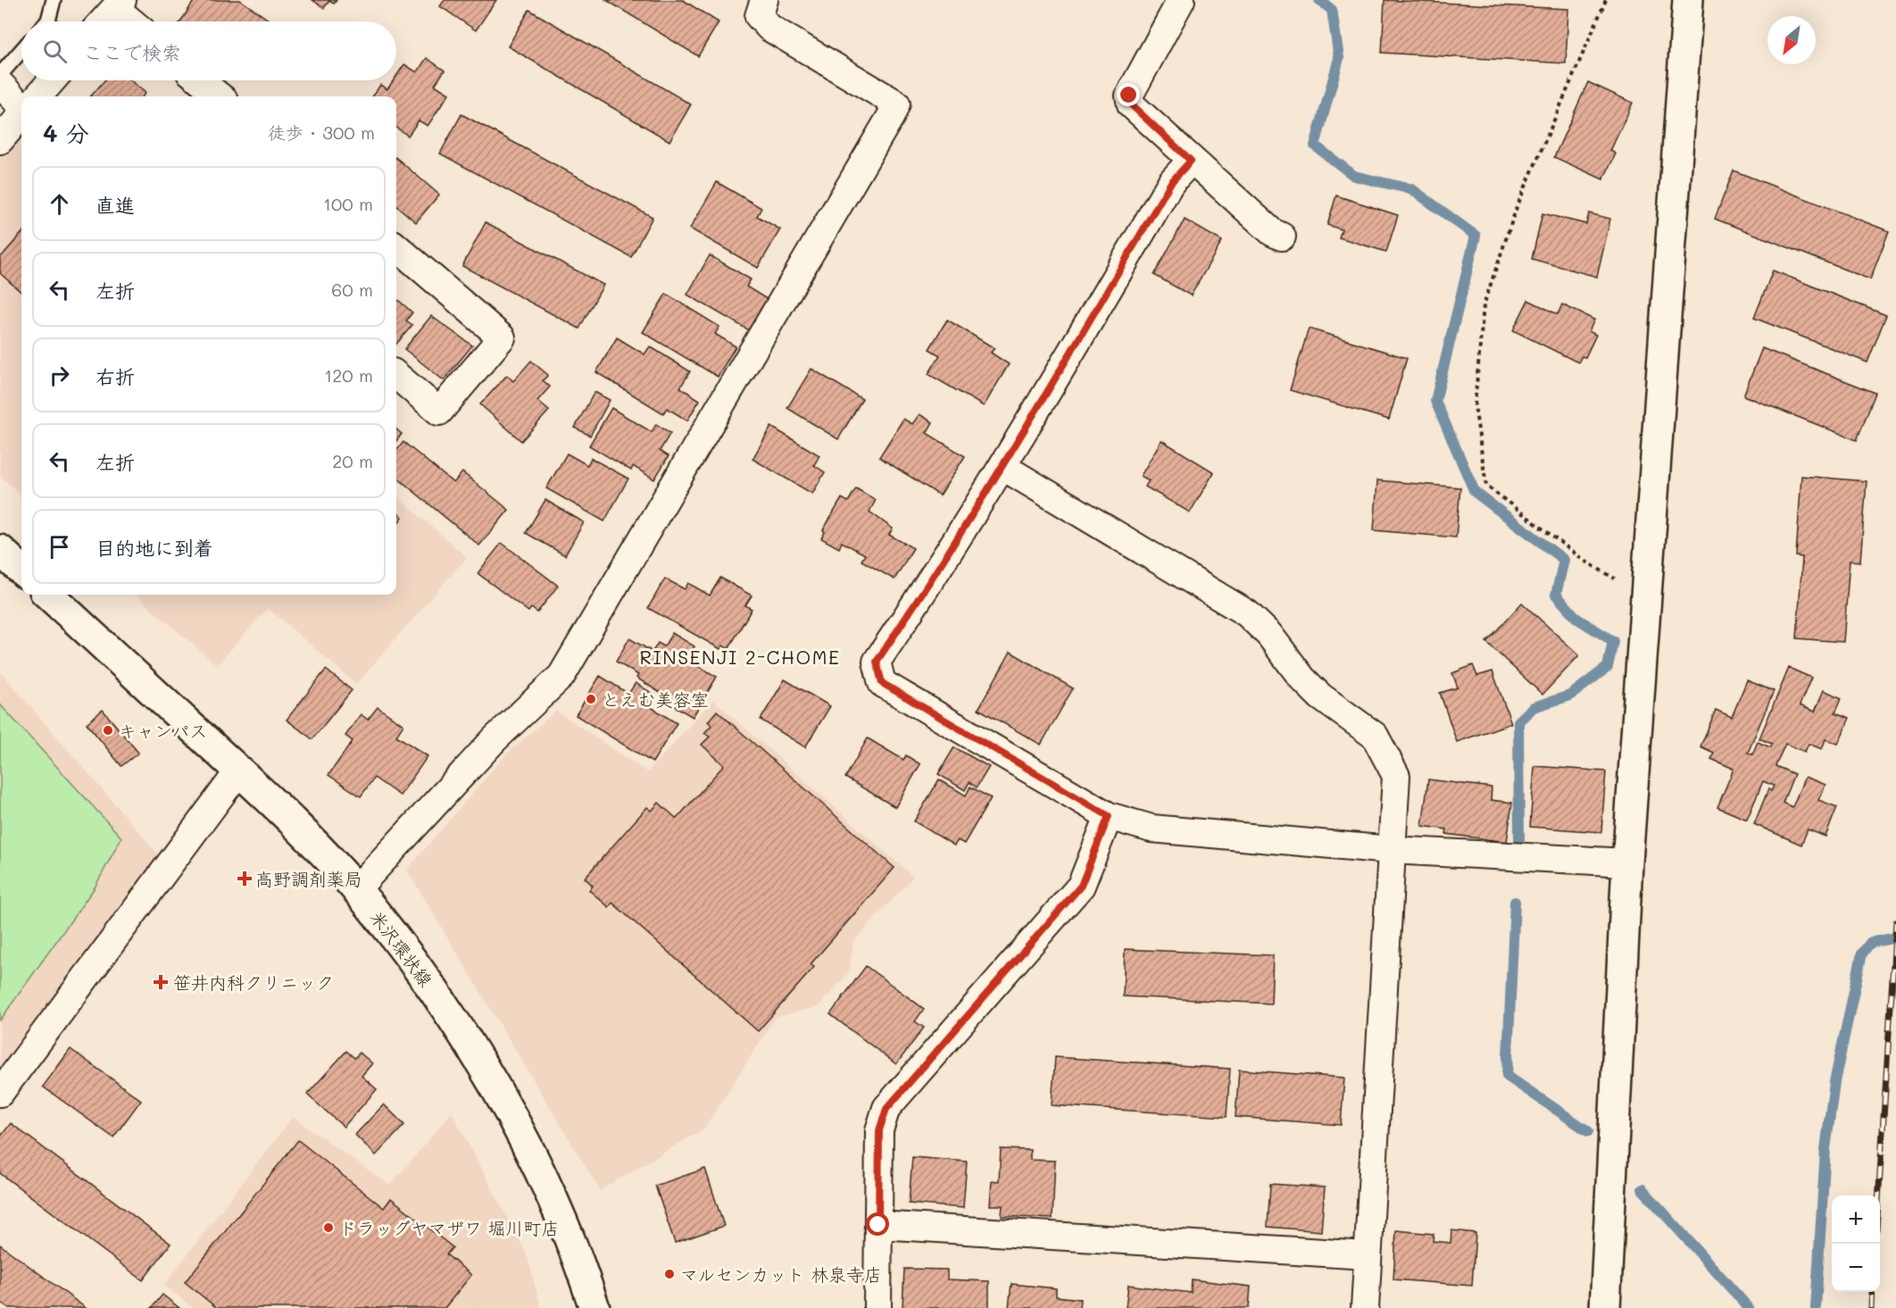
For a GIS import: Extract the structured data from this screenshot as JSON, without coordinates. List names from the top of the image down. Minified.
{"streets":{"street":["米沢環状線"]},"districts":["RINSENJI 2-CHOME"],"places":{"other":["とえむ美容室","キャンパス","ドラッグヤマザワ 堀川町店","マルセンカット 林泉寺店"],"health":["高野調剤薬局","笹井内科クリニック"]},"north":"bottom left","page":{"search":"ここで検索","heading":["4 分","徒歩 · 300 m"],"list":[["直進","100 m"],["左折","60 m"],["右折","120 m"],["左折","20 m"],"目的地に到着"],"map_buttons":["+","−"]}}
